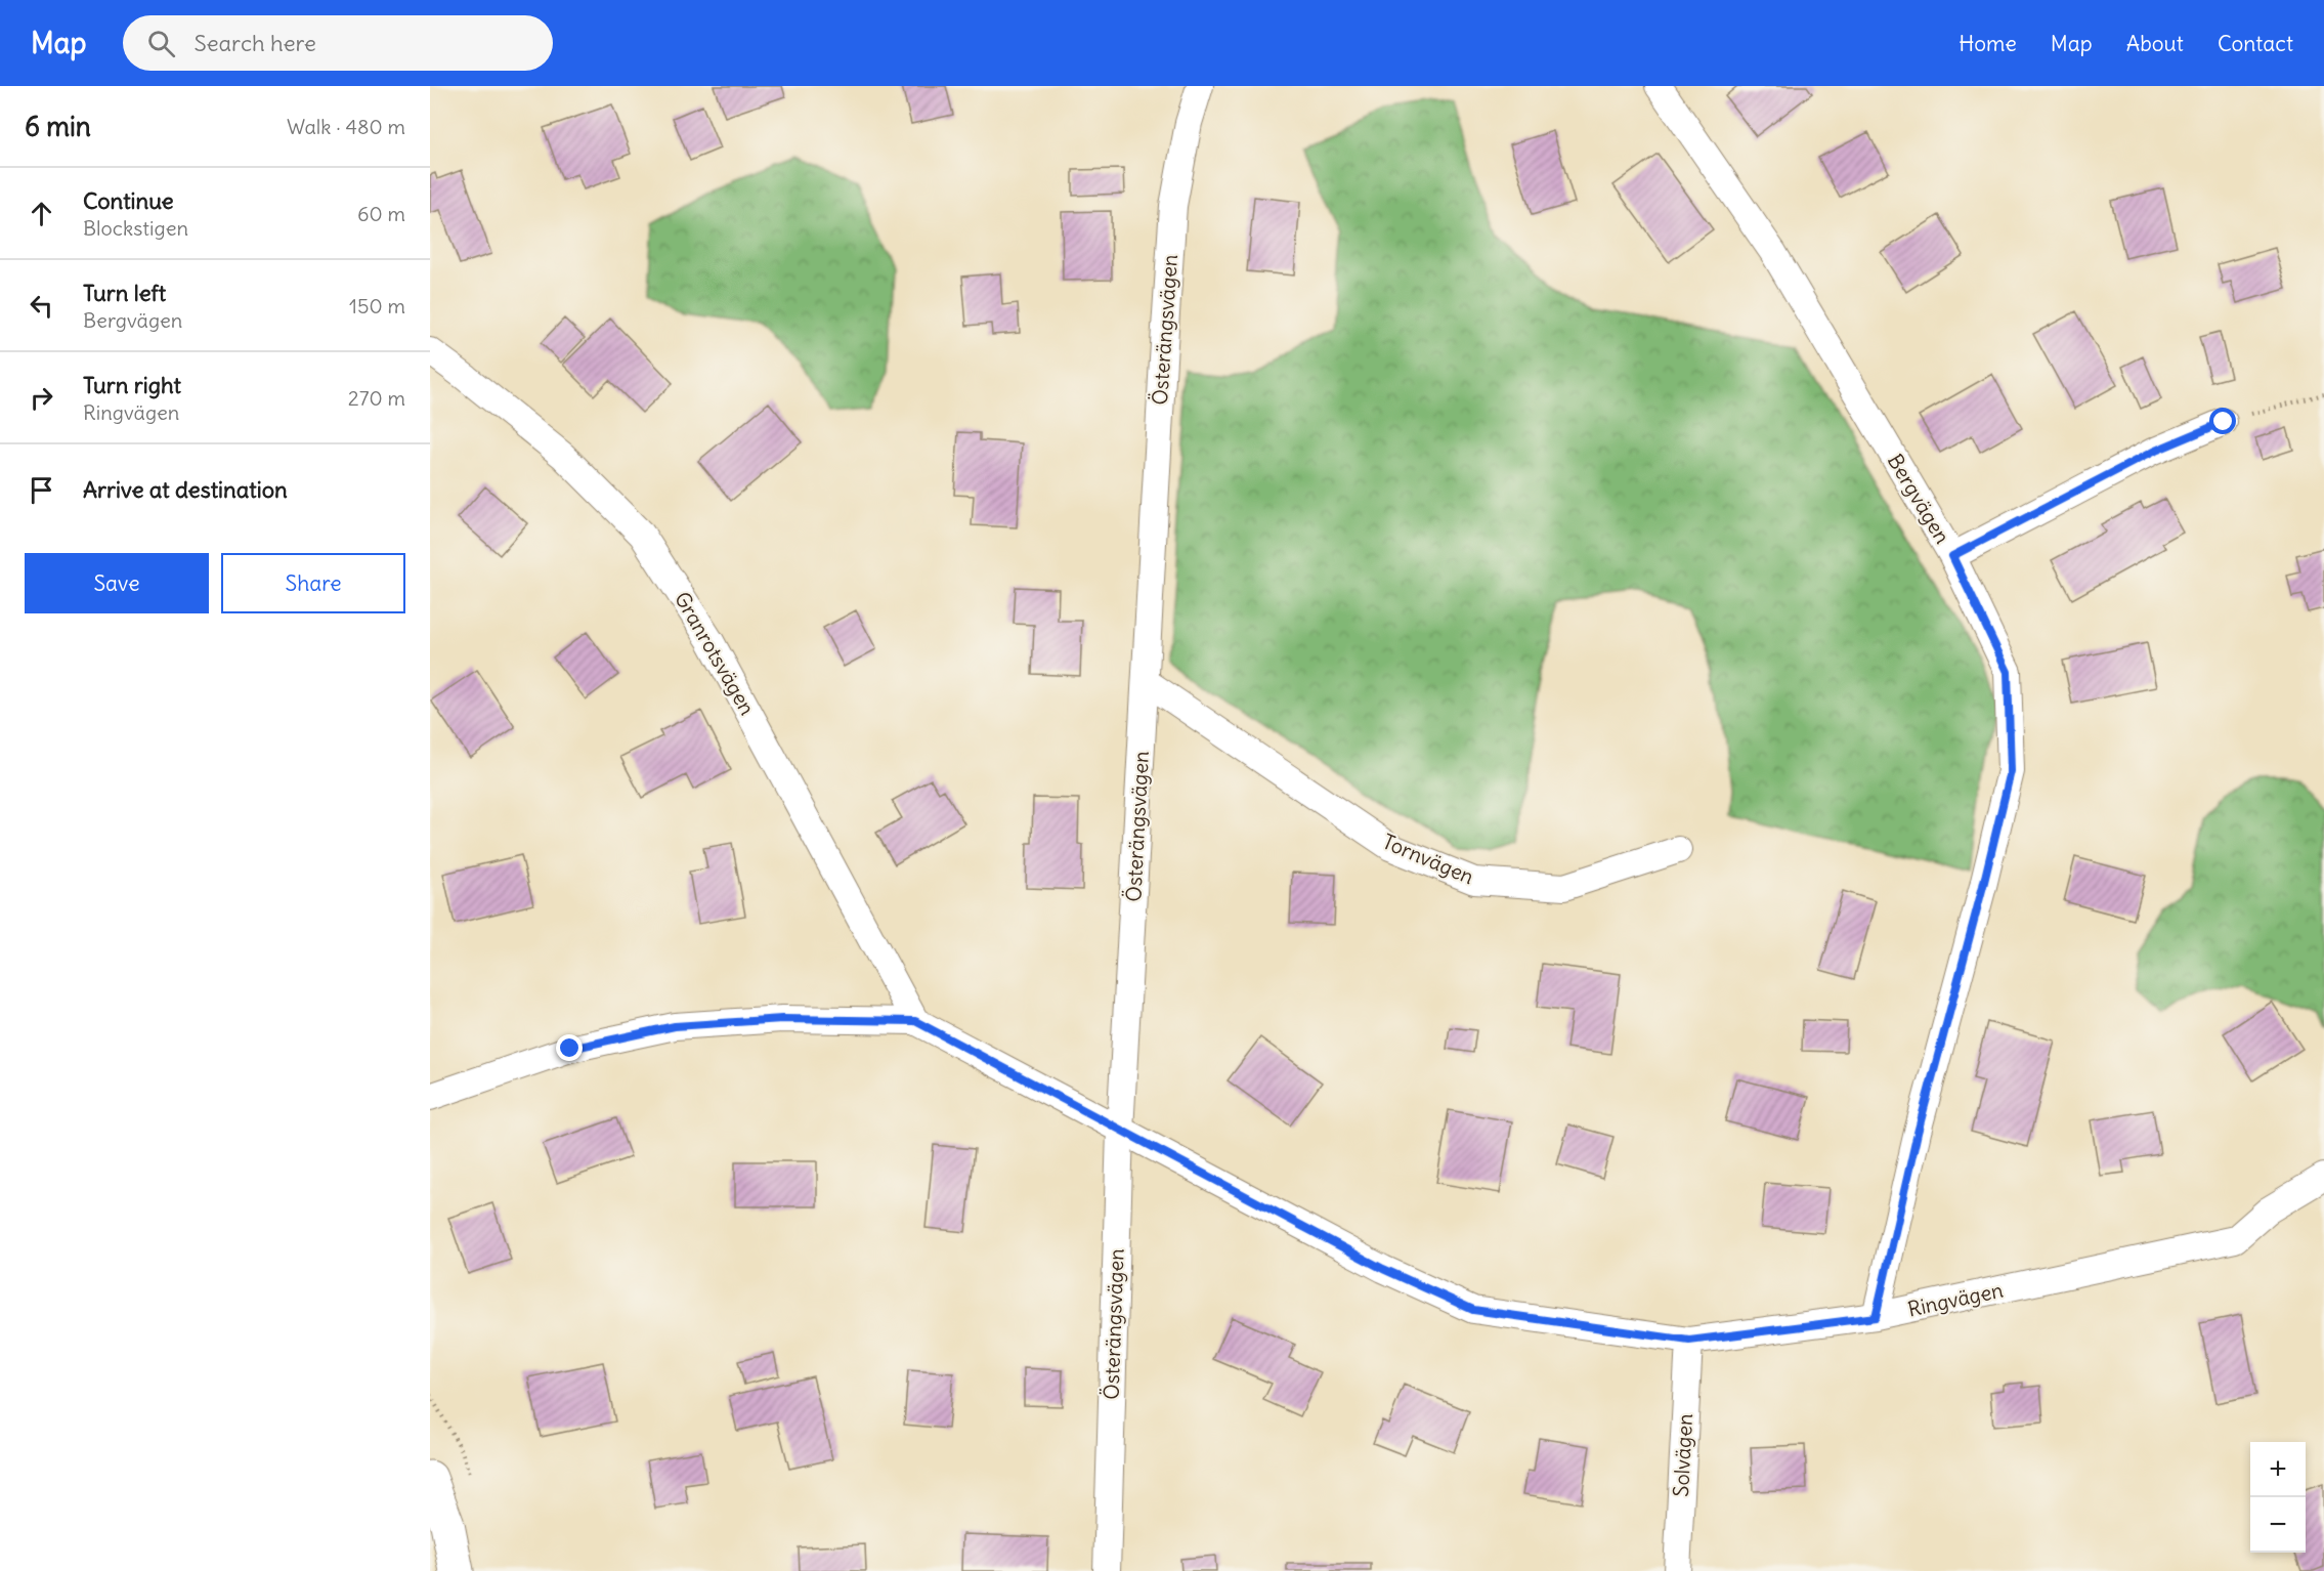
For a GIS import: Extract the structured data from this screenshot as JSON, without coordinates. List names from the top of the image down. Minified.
{"streets":{"street":["Österängsvägen","Bergvägen","Granrotsvägen","Tornvägen","Ringvägen","Solvägen"]},"crossings":[["Österängsvägen","Tornvägen"],["Österängsvägen","Ringvägen"],["Bergvägen","Ringvägen"],["Granrotsvägen","Ringvägen"],["Ringvägen","Solvägen"]],"page":{"header":"Map","search":"Search here","nav":["Home","Map","About","Contact"],"heading":["6 min","Walk · 480 m"],"list":[["Continue","Blockstigen","60 m"],["Turn left","Bergvägen","150 m"],["Turn right","Ringvägen","270 m"],"Arrive at destination"],"buttons":["Save","Share"],"map_buttons":["+","−"]}}
